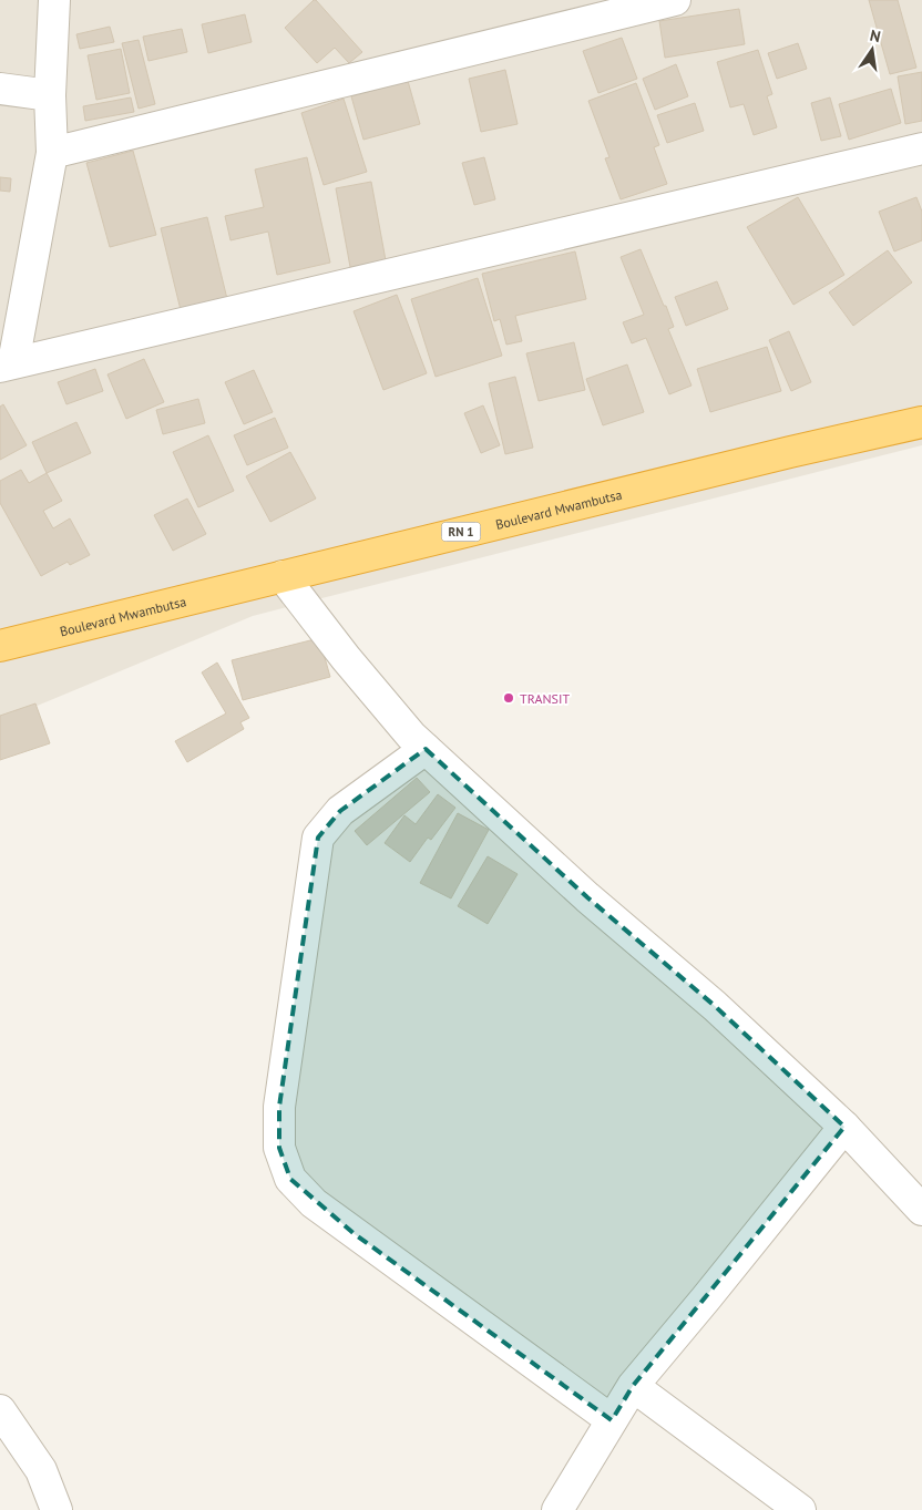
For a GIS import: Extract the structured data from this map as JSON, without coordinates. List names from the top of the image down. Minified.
{"streets":{"highway":["Boulevard Mwambutsa","RN 1"]},"places":["TRANSIT"],"north":"top"}
